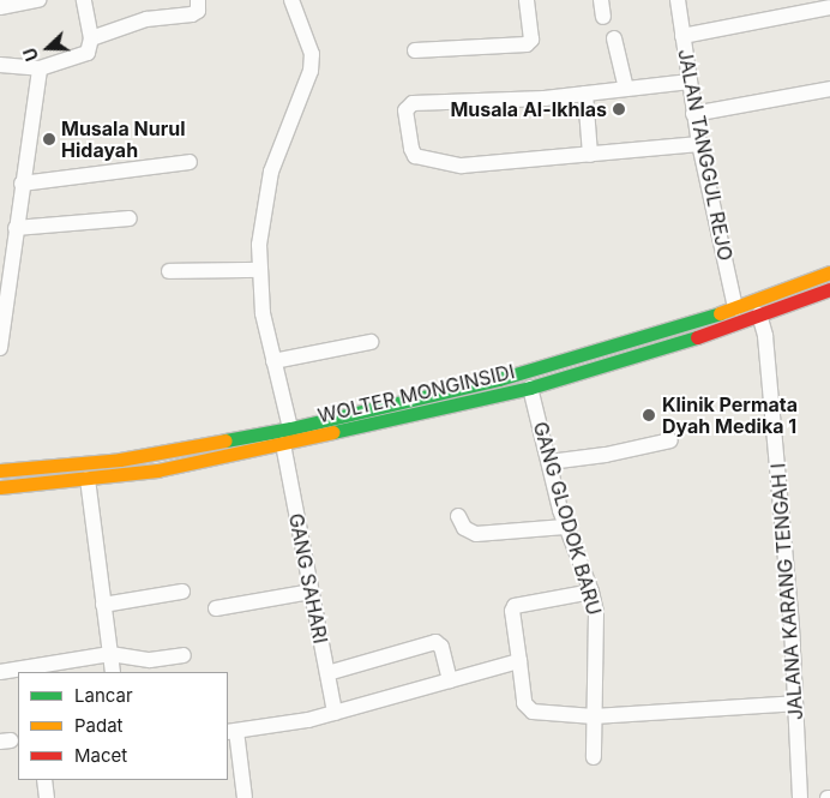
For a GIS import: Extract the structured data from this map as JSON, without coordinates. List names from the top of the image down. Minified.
{"streets":{"main road":["WOLTER MONGINSIDI"],"street":["JALAN TANGGUL REJO","GANG GLODOK BARU","GANG SAHARI","JALANA KARANG TENGAH I"]},"crossings":[["JALAN TANGGUL REJO","WOLTER MONGINSIDI"],["WOLTER MONGINSIDI","GANG GLODOK BARU"],["WOLTER MONGINSIDI","GANG SAHARI"],["WOLTER MONGINSIDI","JALANA KARANG TENGAH I"]],"places":["Musala Al-Ikhlas","Musala Nurul Hidayah","Klinik Permata Dyah Medika 1"],"legend":["Lancar","Padat","Macet"],"north":"left"}
